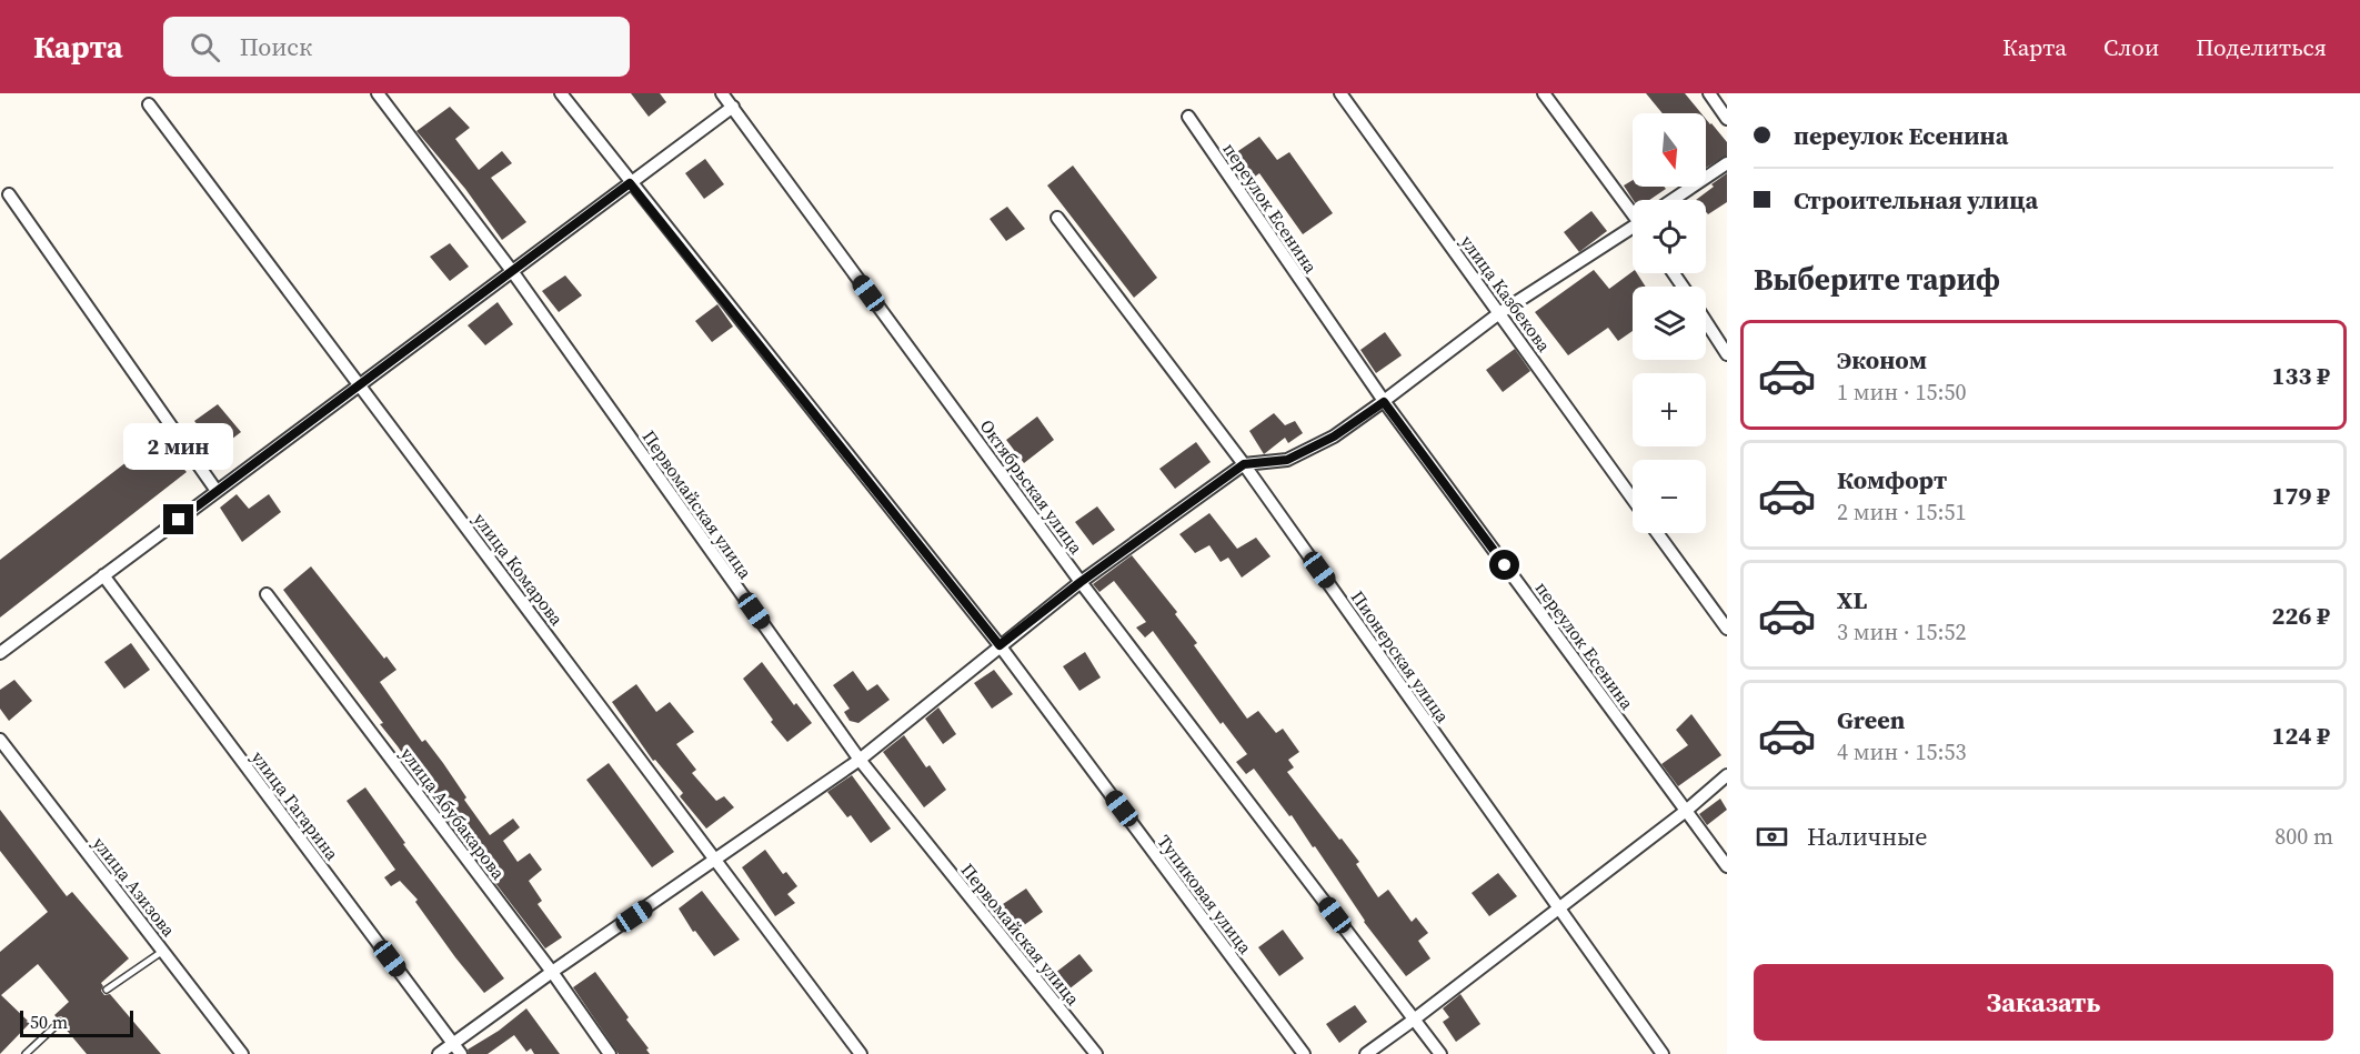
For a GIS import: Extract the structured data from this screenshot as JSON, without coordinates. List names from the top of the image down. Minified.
{"streets":{"street":["переулок Есенина","улица Казбекова","Октябрьская улица","Первомайская улица","улица Комарова","Пионерская улица","улица Гагарина","улица Абубакарова","улица Азизова","Тупиковая улица"]},"scale_bar":"50 m","north":"bottom","page":{"header":"Карта","search":"Поиск","nav":["Карта","Слои","Поделиться"],"banner":["переулок Есенина","Строительная улица"],"map_buttons":["+","−"],"heading":"Выберите тариф","list":[{"name":"Эконом","note":"1 мин · 15:50","value":"133 ₽"},{"name":"Комфорт","note":"2 мин · 15:51","value":"179 ₽"},{"name":"XL","note":"3 мин · 15:52","value":"226 ₽"},{"name":"Green","note":"4 мин · 15:53","value":"124 ₽"}],"bubble":"2 мин","pay":["Наличные","800 m"],"buttons":"Заказать","scale":"50 m"}}
